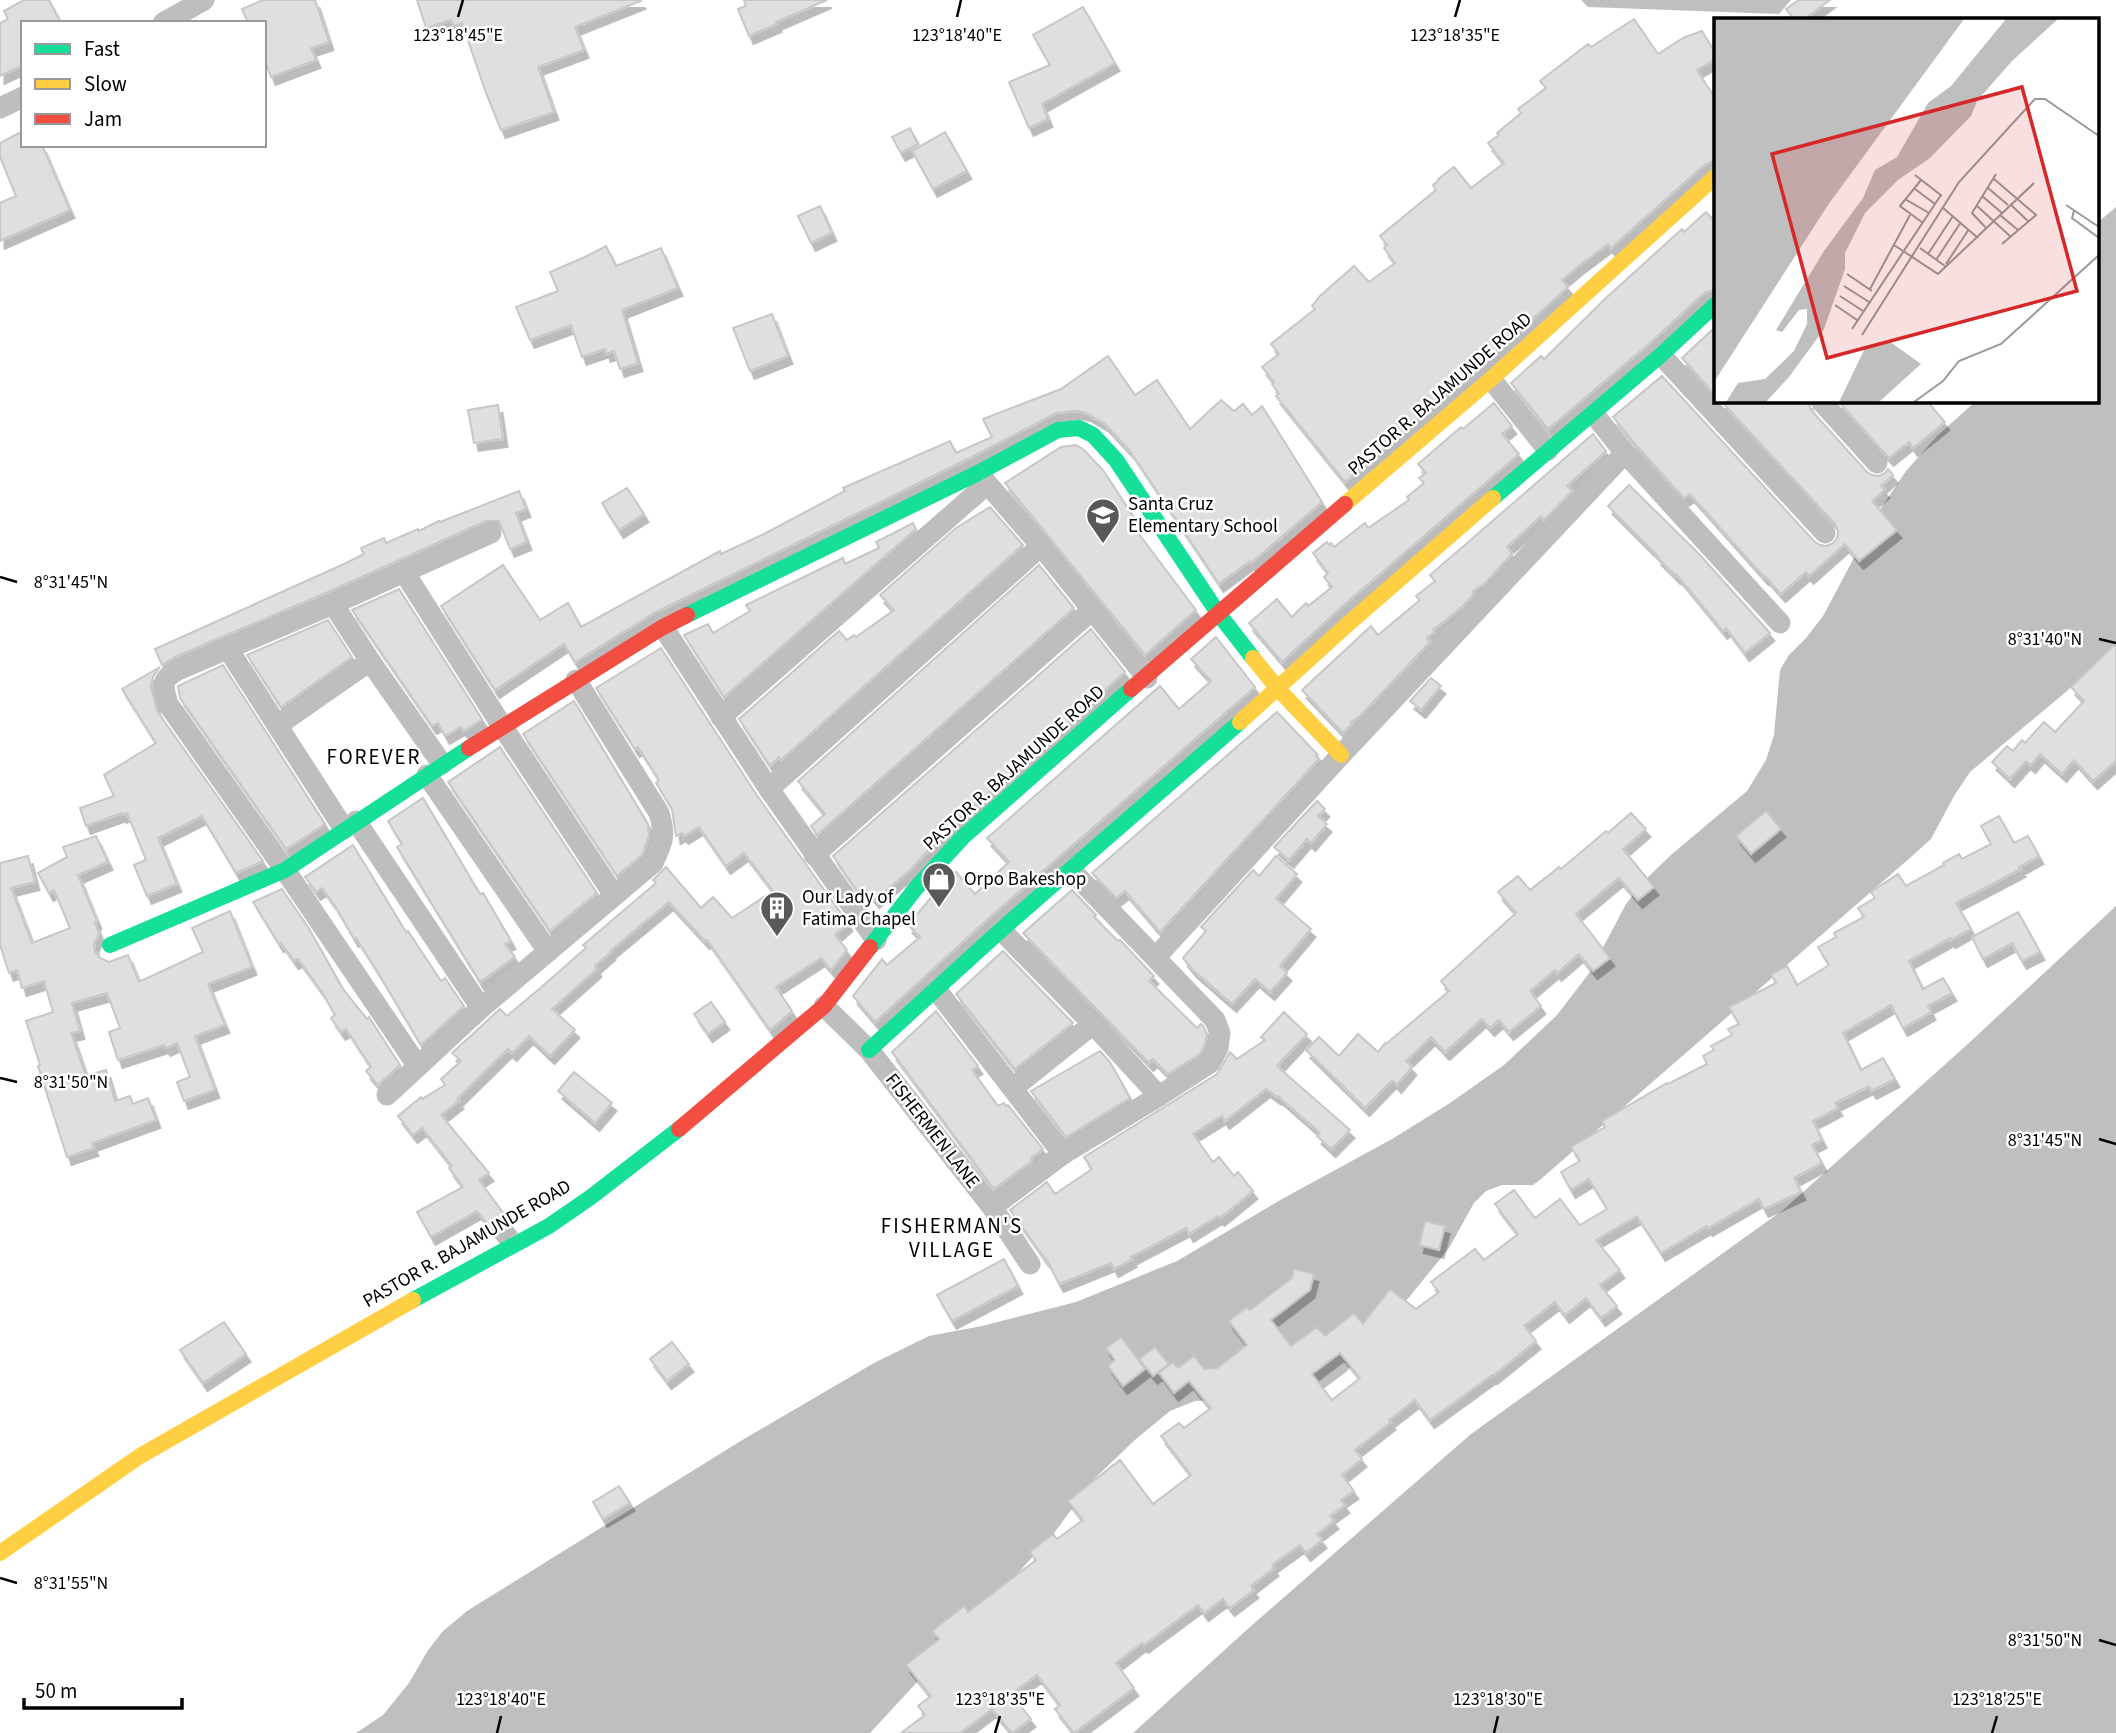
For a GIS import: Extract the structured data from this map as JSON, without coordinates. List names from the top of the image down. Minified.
{"streets":{"street":["PASTOR R. BAJAMUNDE ROAD","FISHERMEN LANE"]},"crossings":[["PASTOR R. BAJAMUNDE ROAD","FISHERMEN LANE"]],"districts":["FOREVER","FISHERMAN'S VILLAGE"],"places":{"school or university":["Santa Cruz Elementary School"],"shop":["Orpo Bakeshop"],"building":["Our Lady of Fatima Chapel"]},"legend":["Fast","Slow","Jam"],"scale_bar":"50 m","coordinates":["123°18'45\"E","123°18'40\"E","123°18'35\"E","8°31'45\"N","8°31'40\"N","8°31'50\"N","8°31'55\"N","123°18'30\"E","123°18'25\"E"]}
